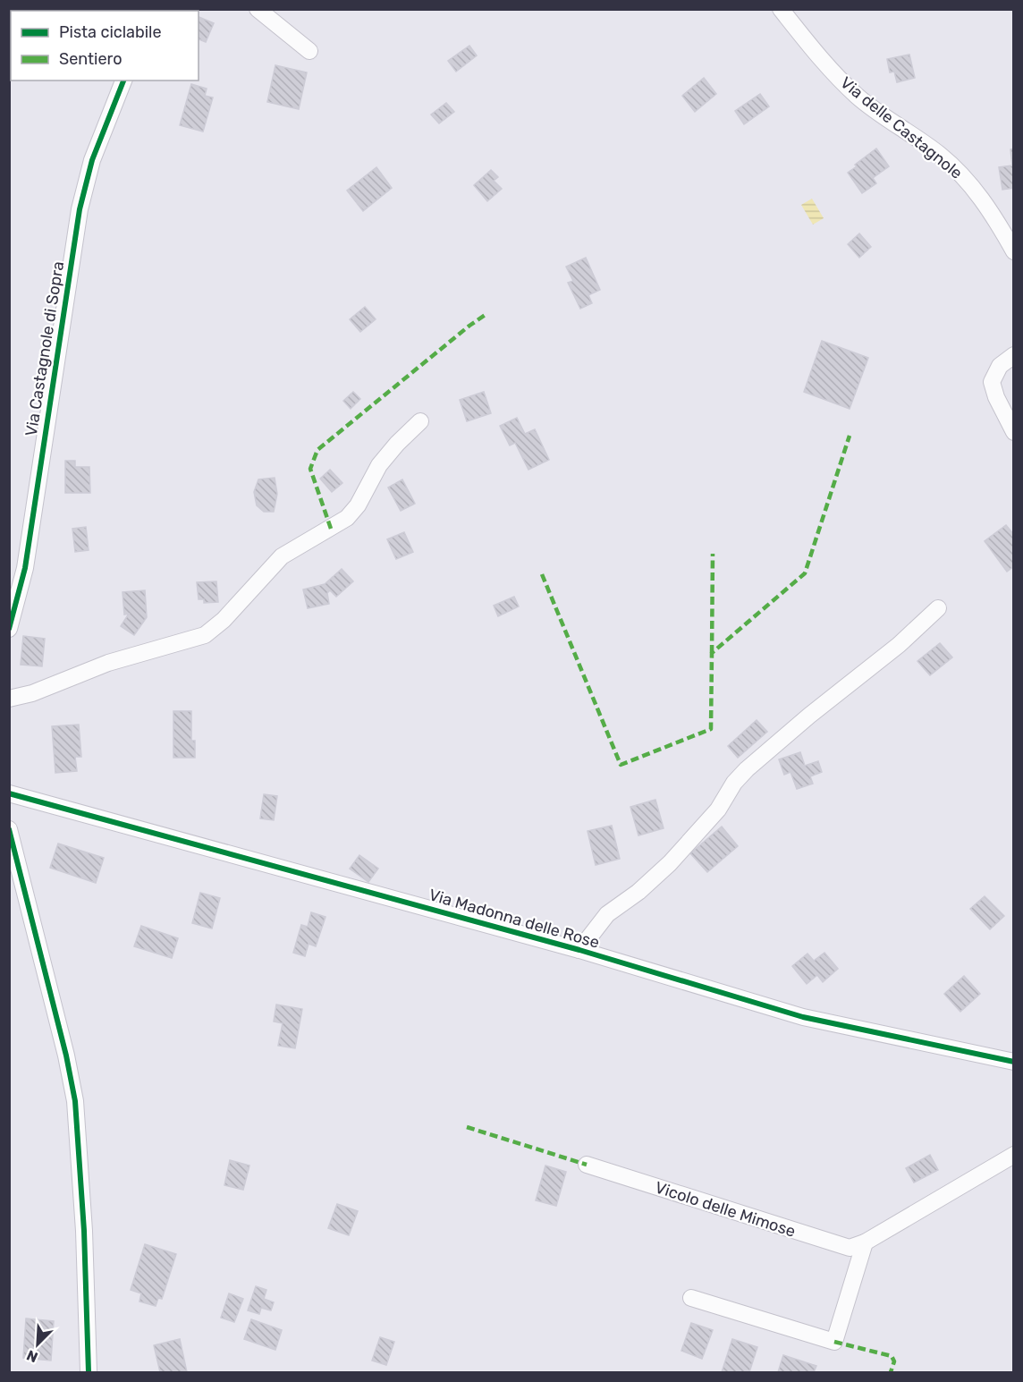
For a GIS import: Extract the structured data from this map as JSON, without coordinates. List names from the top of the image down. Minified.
{"streets":{"street":["Via delle Castagnole","Via Castagnole di Sopra","Via Madonna delle Rose","Vicolo delle Mimose"]},"legend":["Pista ciclabile","Sentiero"],"north":"bottom left"}
